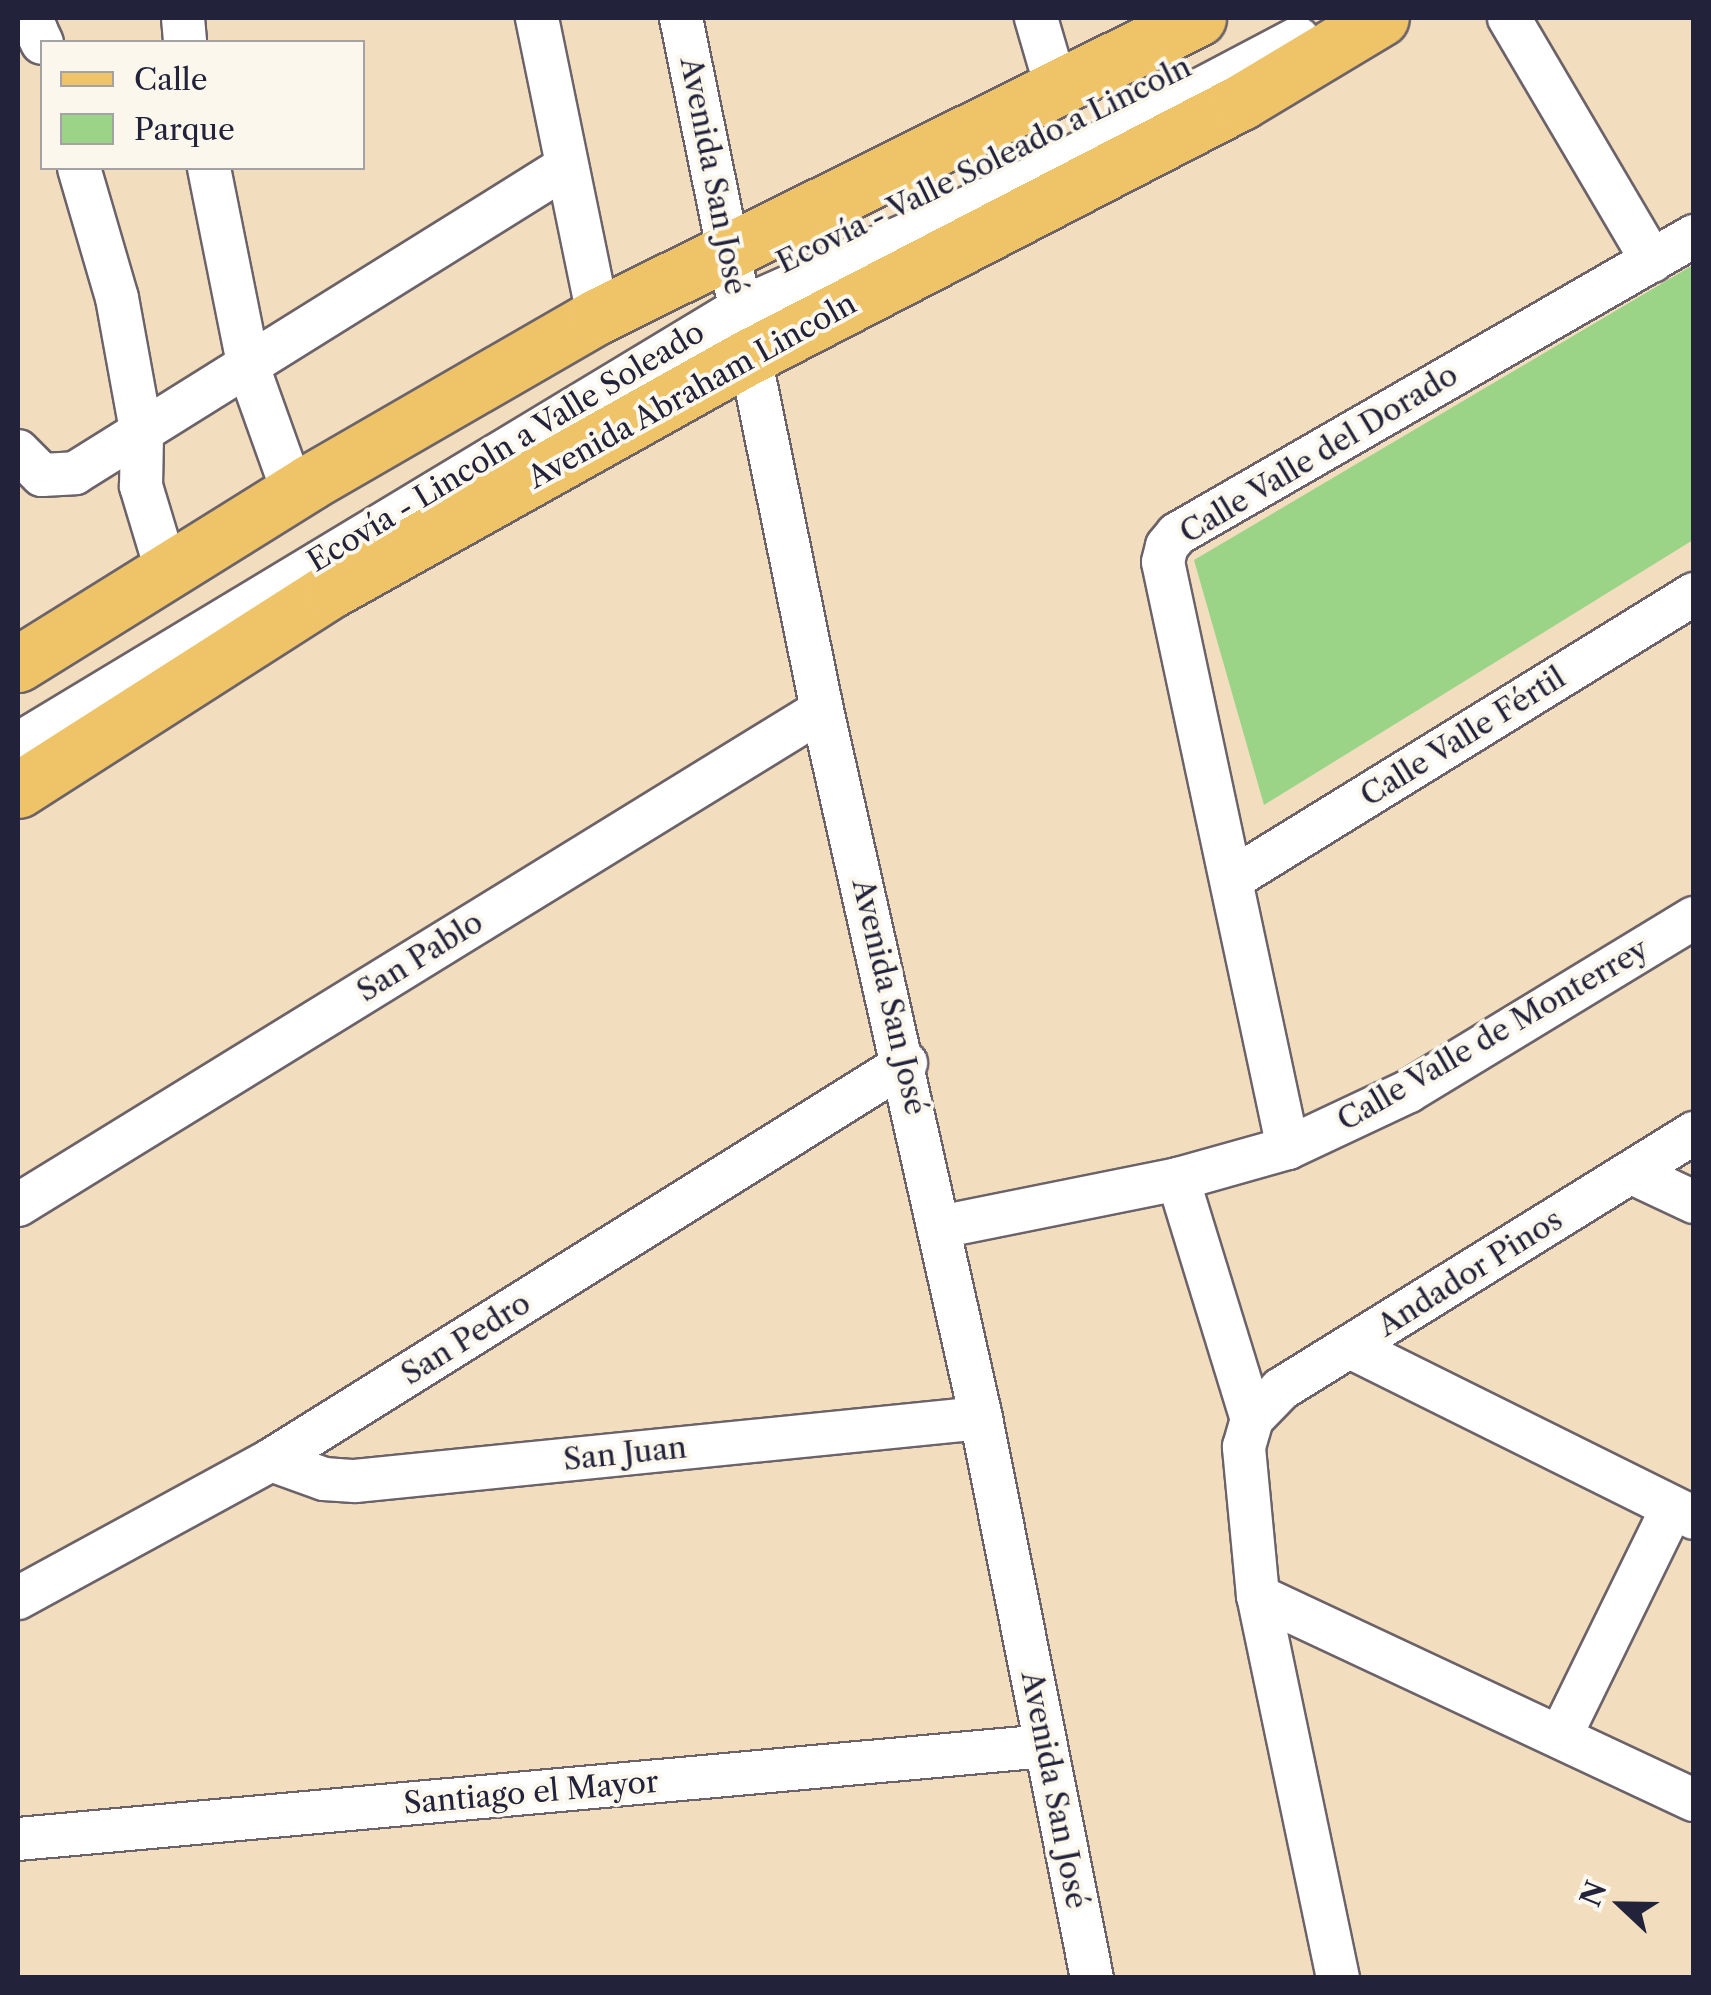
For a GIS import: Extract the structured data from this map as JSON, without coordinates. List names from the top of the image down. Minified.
{"streets":{"main road":["Avenida Abraham Lincoln"],"street":["Ecovía - Valle Soleado a Lincoln","Avenida San José","Ecovía - Lincoln a Valle Soleado","Calle Valle del Dorado","Calle Valle Fértil","San Pablo","Calle Valle de Monterrey","Andador Pinos","San Pedro","San Juan","Santiago el Mayor"]},"crossings":[["Ecovía - Valle Soleado a Lincoln","Avenida San José"],["Ecovía - Valle Soleado a Lincoln","Avenida Abraham Lincoln"],["Ecovía - Valle Soleado a Lincoln","Ecovía - Lincoln a Valle Soleado"],["Avenida San José","Avenida Abraham Lincoln"],["Avenida San José","Ecovía - Lincoln a Valle Soleado"],["Avenida San José","San Pablo"],["Avenida San José","Calle Valle de Monterrey"],["Avenida San José","San Pedro"],["Avenida San José","San Juan"],["Avenida San José","Santiago el Mayor"],["Avenida Abraham Lincoln","Ecovía - Lincoln a Valle Soleado"],["Calle Valle del Dorado","Calle Valle Fértil"],["Calle Valle del Dorado","Calle Valle de Monterrey"],["San Pedro","San Juan"]],"legend":["Calle","Parque"],"north":"left"}
